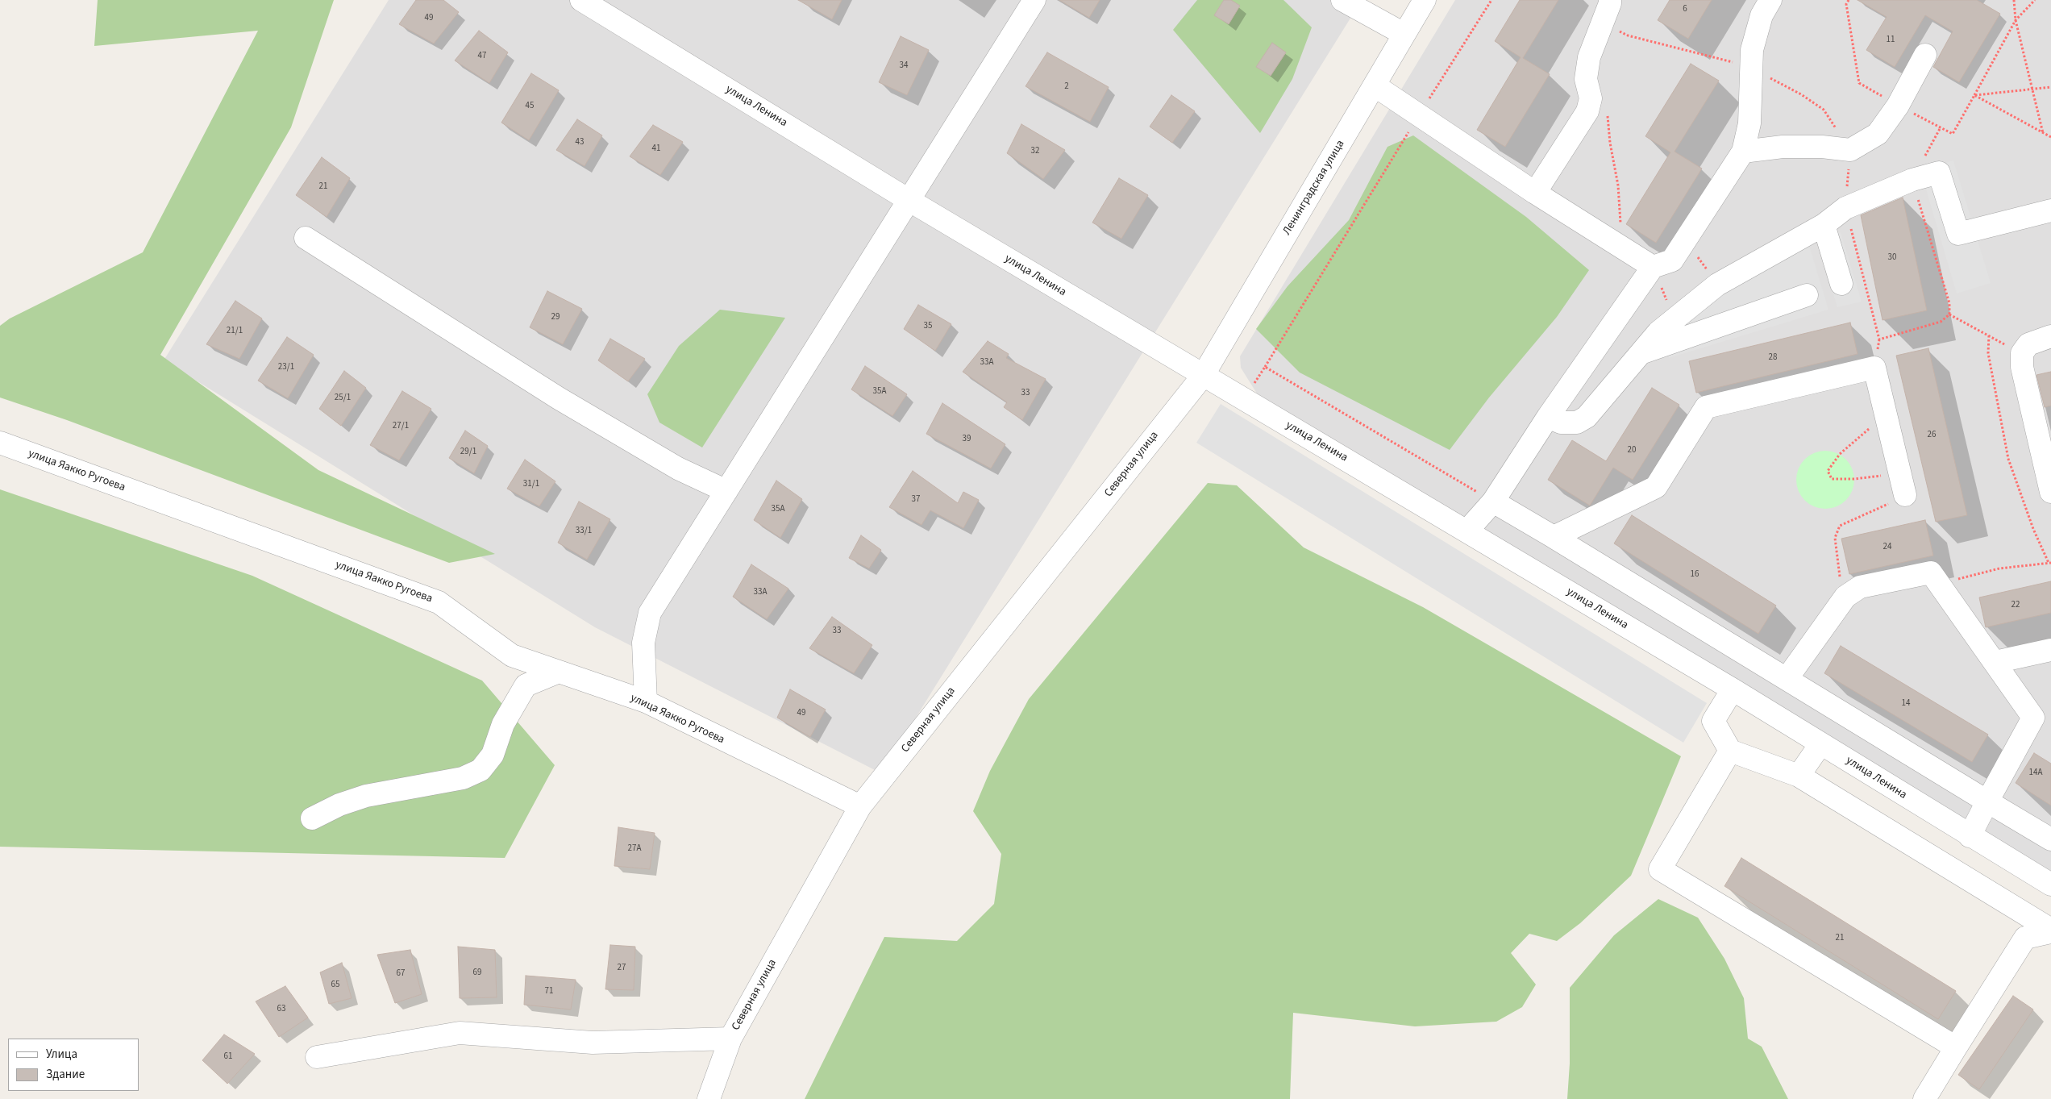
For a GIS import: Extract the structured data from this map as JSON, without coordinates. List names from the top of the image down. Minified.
{"streets":{"street":["улица Ленина","Ленинградская улица","Северная улица","улица Яакко Ругоева"]},"crossings":[["улица Ленина","Ленинградская улица"],["улица Ленина","Северная улица"],["Ленинградская улица","Северная улица"],["Северная улица","улица Яакко Ругоева"]],"house_numbers":["6","49","11","47","34","2","45","43","41","32","21","30","29","35","21/1","28","33А","23/1","35А","33","25/1","27/1","26","39","20","29/1","31/1","37","35А","33/1","24","16","33А","22","33","14","49","14А","27А","21","27","69","67","65","71","63","61"],"legend":["Улица","Здание"]}
